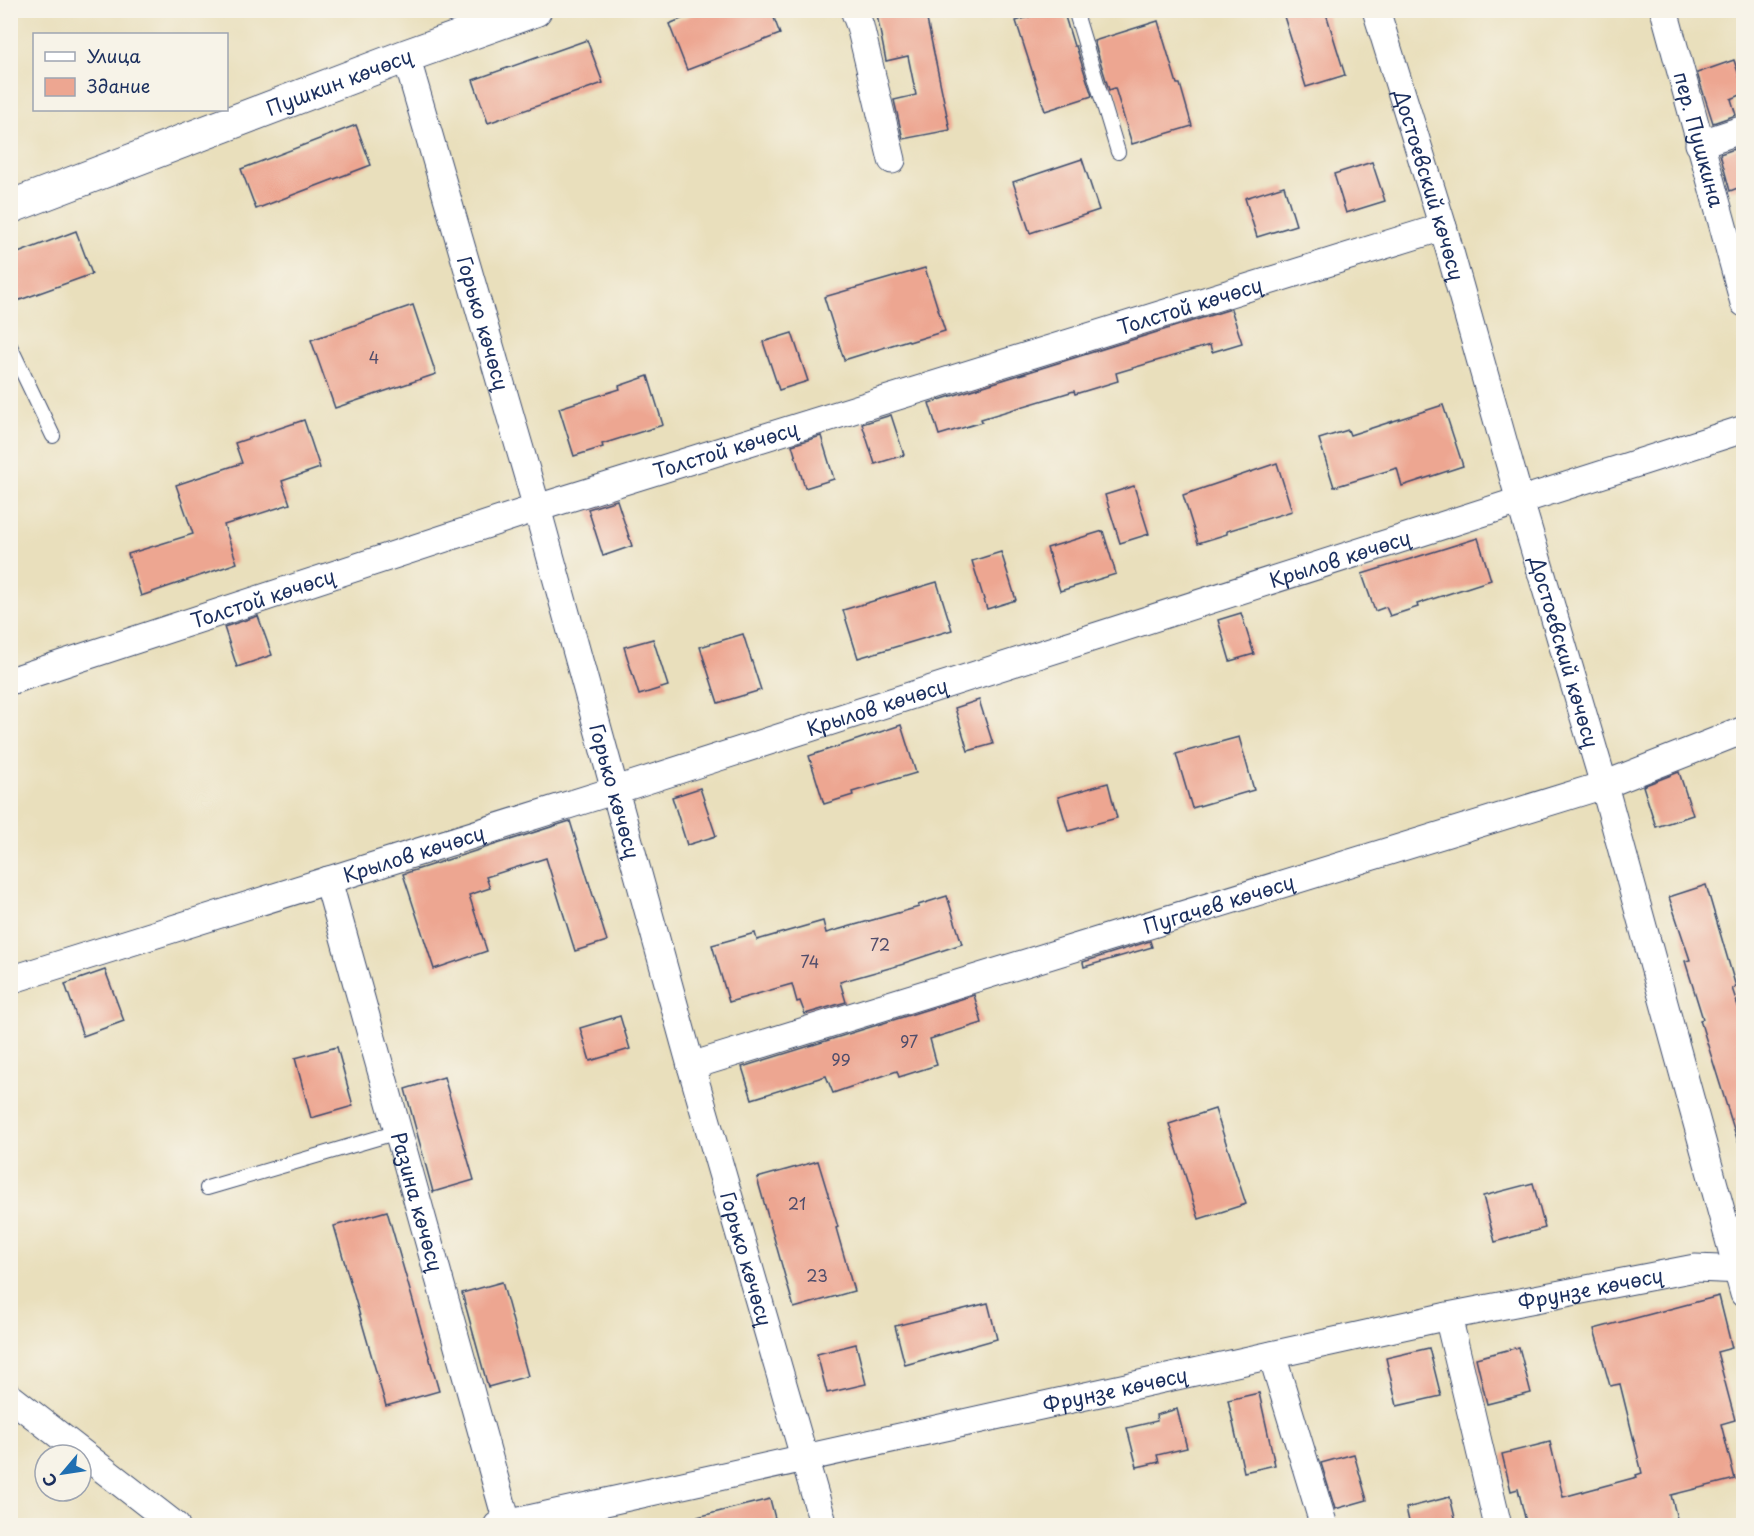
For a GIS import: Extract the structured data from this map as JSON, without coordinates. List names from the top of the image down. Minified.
{"streets":{"highway":["Пушкин көчөсү"],"street":["пер. Пушкина","Достоевский көчөсү","Толстой көчөсү","Горько көчөсү","Крылов көчөсү","Пугачев көчөсү","Разина көчөсү","Фрунзе көчөсү"]},"crossings":[["Пушкин көчөсү","Горько көчөсү"],["Достоевский көчөсү","Толстой көчөсү"],["Достоевский көчөсү","Крылов көчөсү"],["Достоевский көчөсү","Пугачев көчөсү"],["Достоевский көчөсү","Фрунзе көчөсү"],["Толстой көчөсү","Горько көчөсү"],["Горько көчөсү","Крылов көчөсү"],["Горько көчөсү","Пугачев көчөсү"],["Горько көчөсү","Фрунзе көчөсү"],["Крылов көчөсү","Разина көчөсү"],["Разина көчөсү","Фрунзе көчөсү"]],"house_numbers":["4","72","74","97","99","21","23"],"legend":["Улица","Здание"],"north":"bottom left"}
